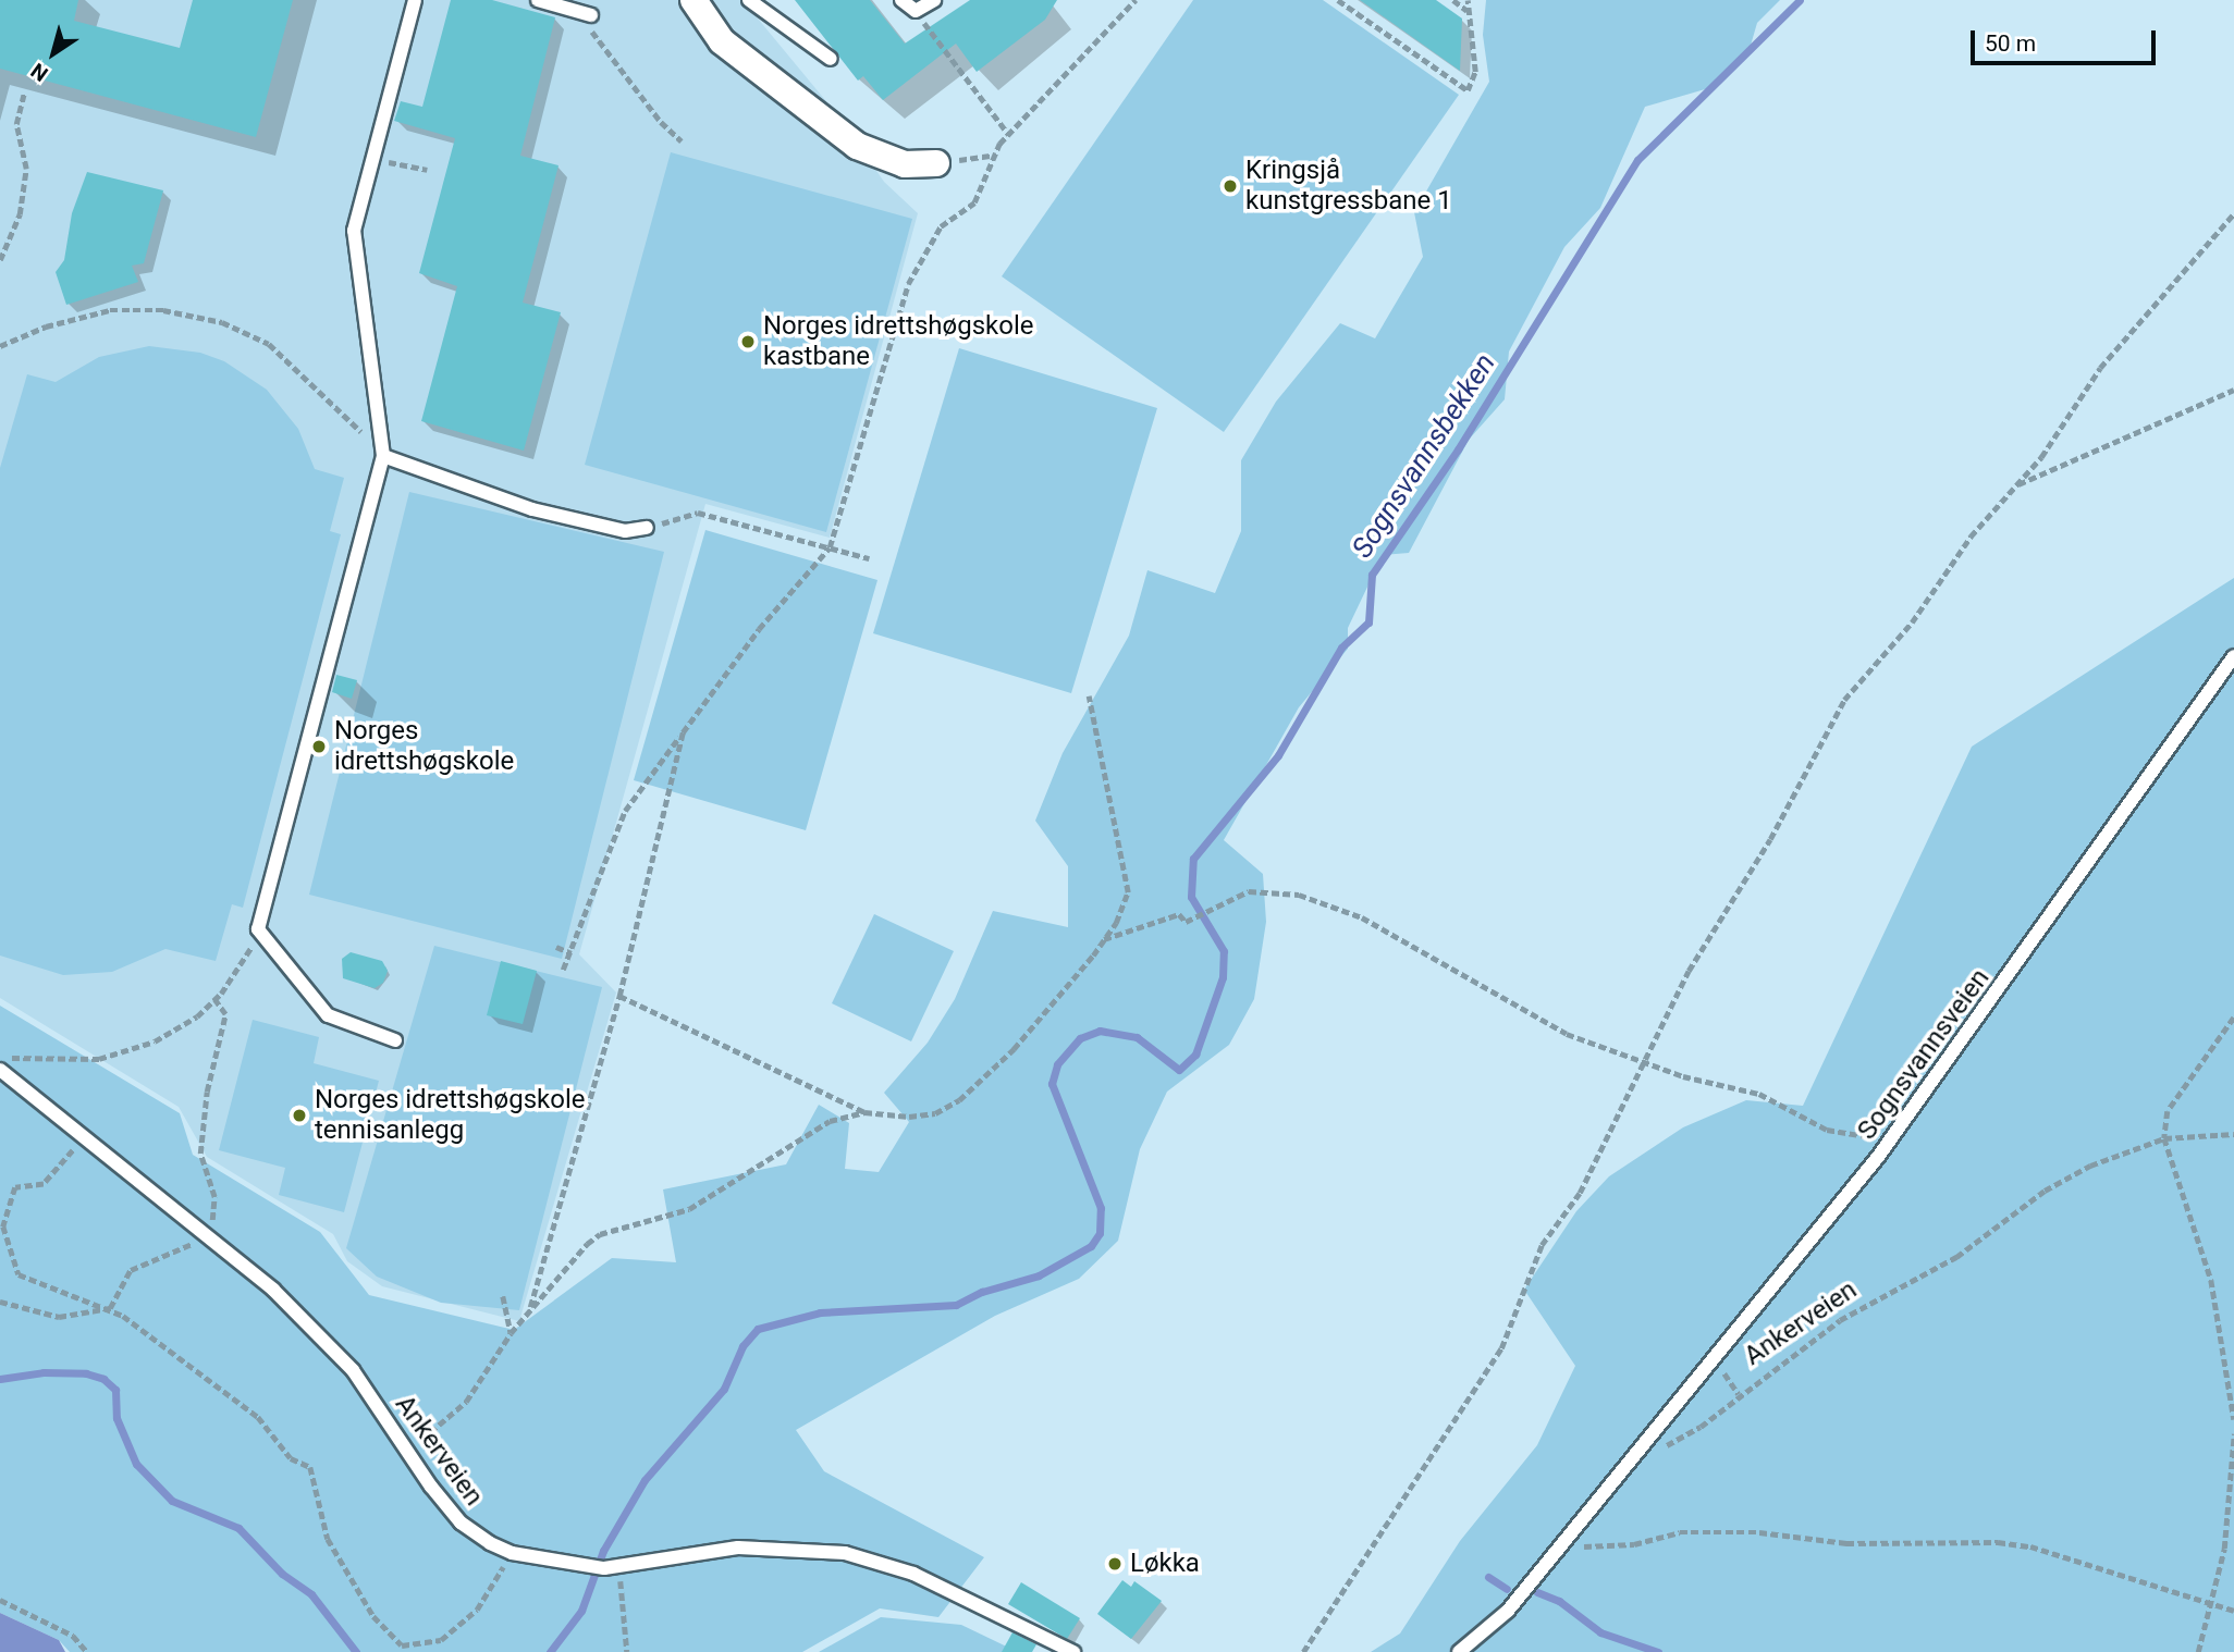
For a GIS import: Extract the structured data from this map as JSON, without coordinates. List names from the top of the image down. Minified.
{"streets":{"lane":["Sognsvannsveien","Ankerveien"]},"crossings":[["Sognsvannsveien","Ankerveien"]],"water":["Sognsvannsbekken"],"places":["Kringsjå kunstgressbane 1","Norges idrettshøgskole kastbane","Norges idrettshøgskole","Norges idrettshøgskole tennisanlegg","Løkka"],"scale_bar":"50 m","north":"bottom left"}
